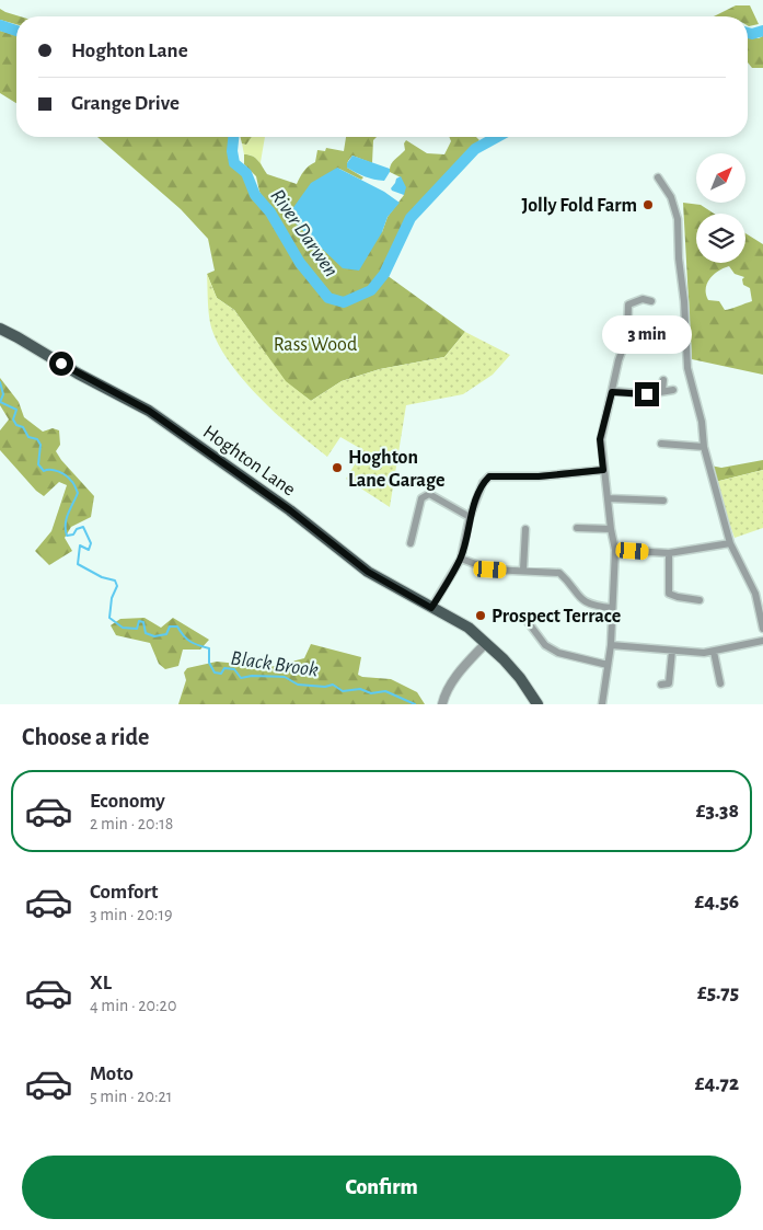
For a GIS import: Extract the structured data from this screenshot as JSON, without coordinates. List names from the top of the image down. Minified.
{"streets":{"main road":["Hoghton Lane"]},"water":["River Darwen","Black Brook"],"parks":["Rass Wood"],"places":["Jolly Fold Farm","Hoghton Lane Garage","Prospect Terrace"],"north":"top right","page":{"banner":["Hoghton Lane","Grange Drive"],"bubble":"3 min","heading":"Choose a ride","list":[{"name":"Economy","note":"2 min · 20:18","value":"£3.38"},{"name":"Comfort","note":"3 min · 20:19","value":"£4.56"},{"name":"XL","note":"4 min · 20:20","value":"£5.75"},{"name":"Moto","note":"5 min · 20:21","value":"£4.72"}],"buttons":"Confirm"}}
